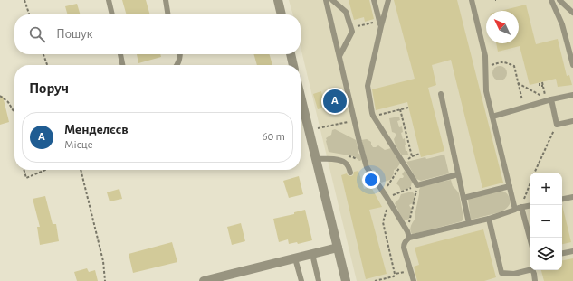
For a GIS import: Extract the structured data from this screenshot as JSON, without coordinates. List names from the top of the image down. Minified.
{"north":"top left","page":{"search":"Пошук","heading":"Поруч","pins":"A","list":[{"mark":"A","name":"Менделєєв","note":"Місце","value":"60 m"}],"map_buttons":["+","−"]}}
